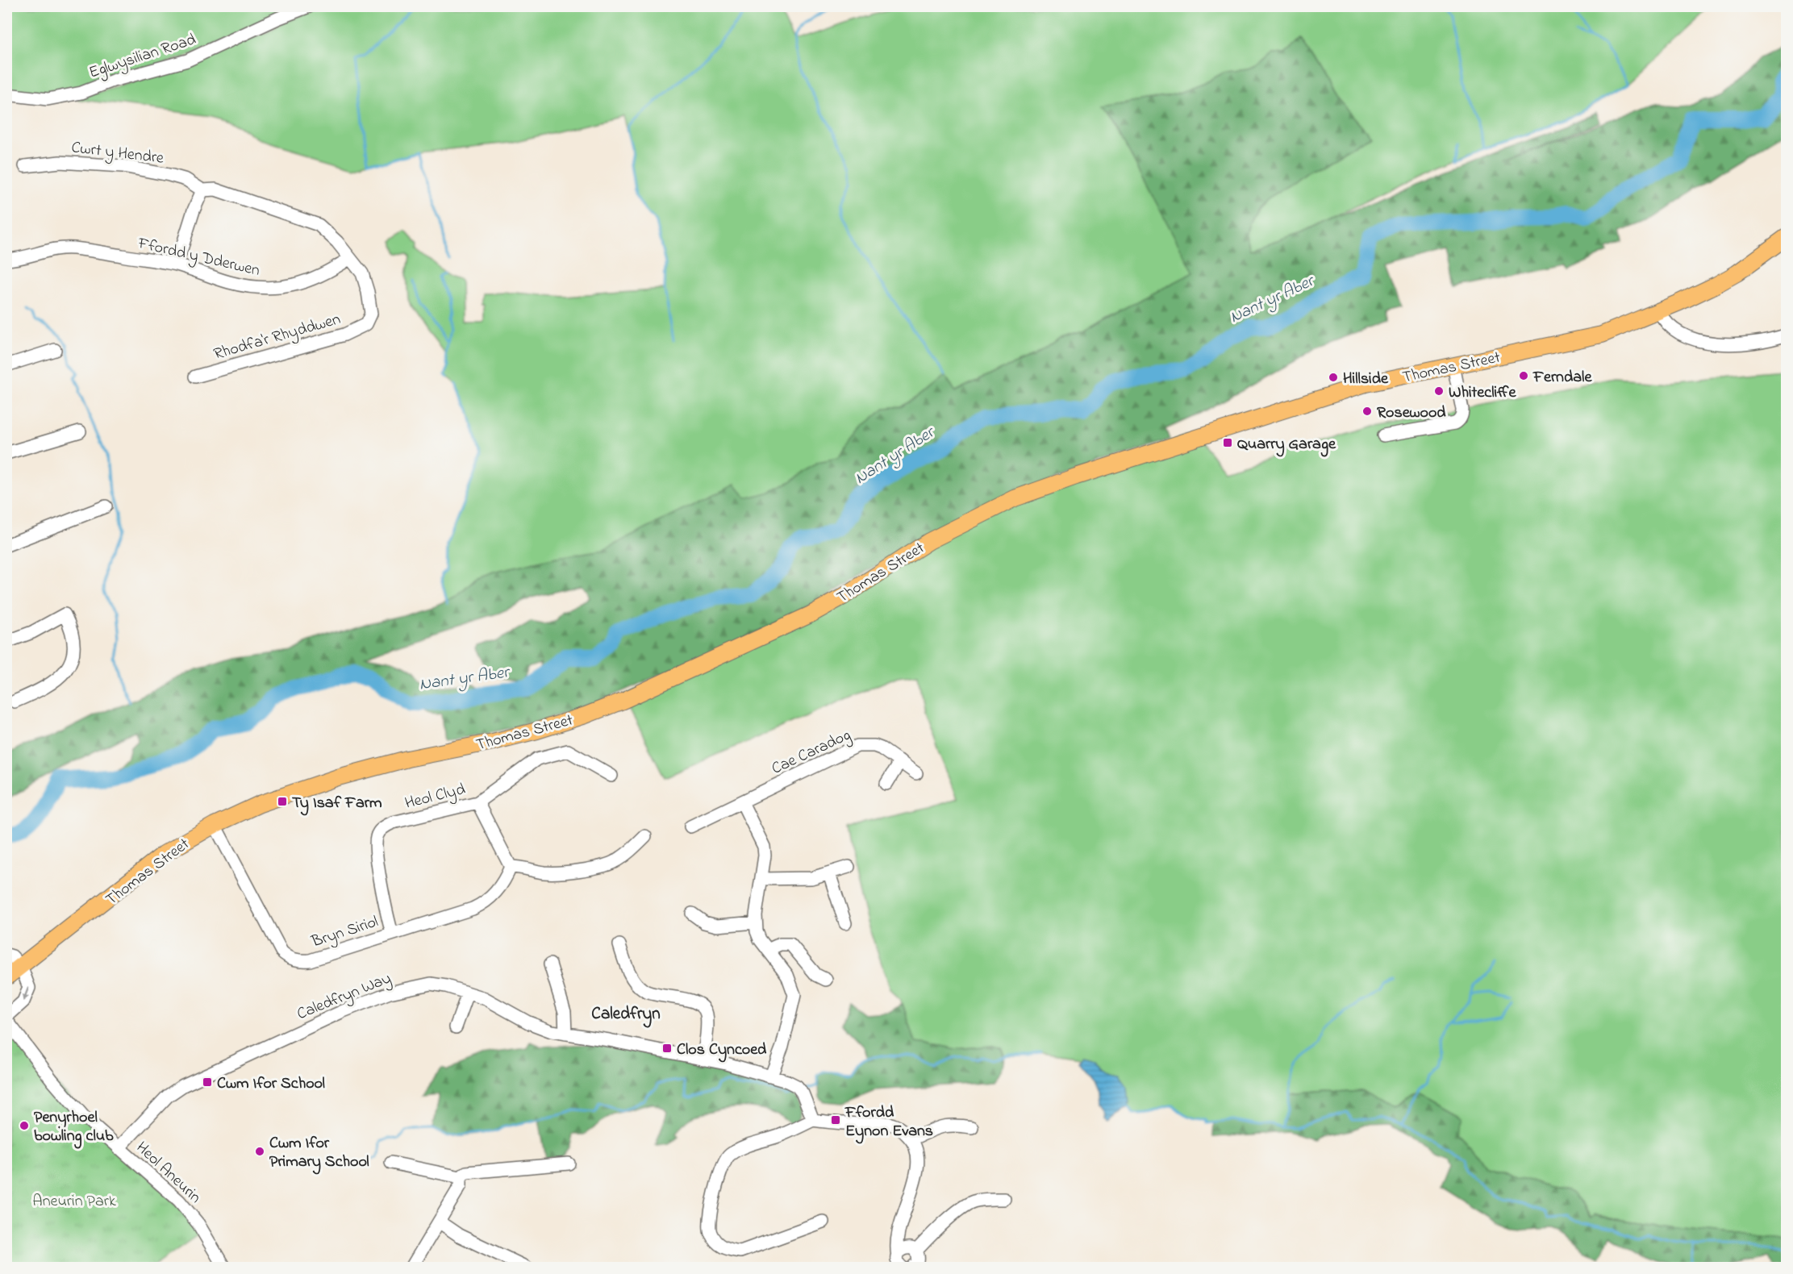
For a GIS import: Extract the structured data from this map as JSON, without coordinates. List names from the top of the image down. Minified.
{"streets":{"main road":["Thomas Street"],"street":["Eglwysilian Road","Cwrt y Hendre","Ffordd y Dderwen","Rhodfa'r Rhyddwen","Cae Caradog","Heol Clyd","Bryn Siriol","Caledfryn Way","Heol Aneurin"]},"crossings":[["Cwrt y Hendre","Rhodfa'r Rhyddwen"],["Ffordd y Dderwen","Rhodfa'r Rhyddwen"],["Thomas Street","Bryn Siriol"],["Thomas Street","Heol Aneurin"],["Heol Clyd","Bryn Siriol"],["Caledfryn Way","Heol Aneurin"]],"districts":["Caledfryn"],"water":["Nant yr Aber"],"parks":["Aneurin Park"],"places":{"other":["Ferndale","Hillside","Whitecliffe","Rosewood","Penyrhoel bowling club","Cwm Ifor Primary School"],"transit":["Quarry Garage","Ty Isaf Farm","Clos Cyncoed","Cwm Ifor School","Ffordd Eynon Evans"]}}
